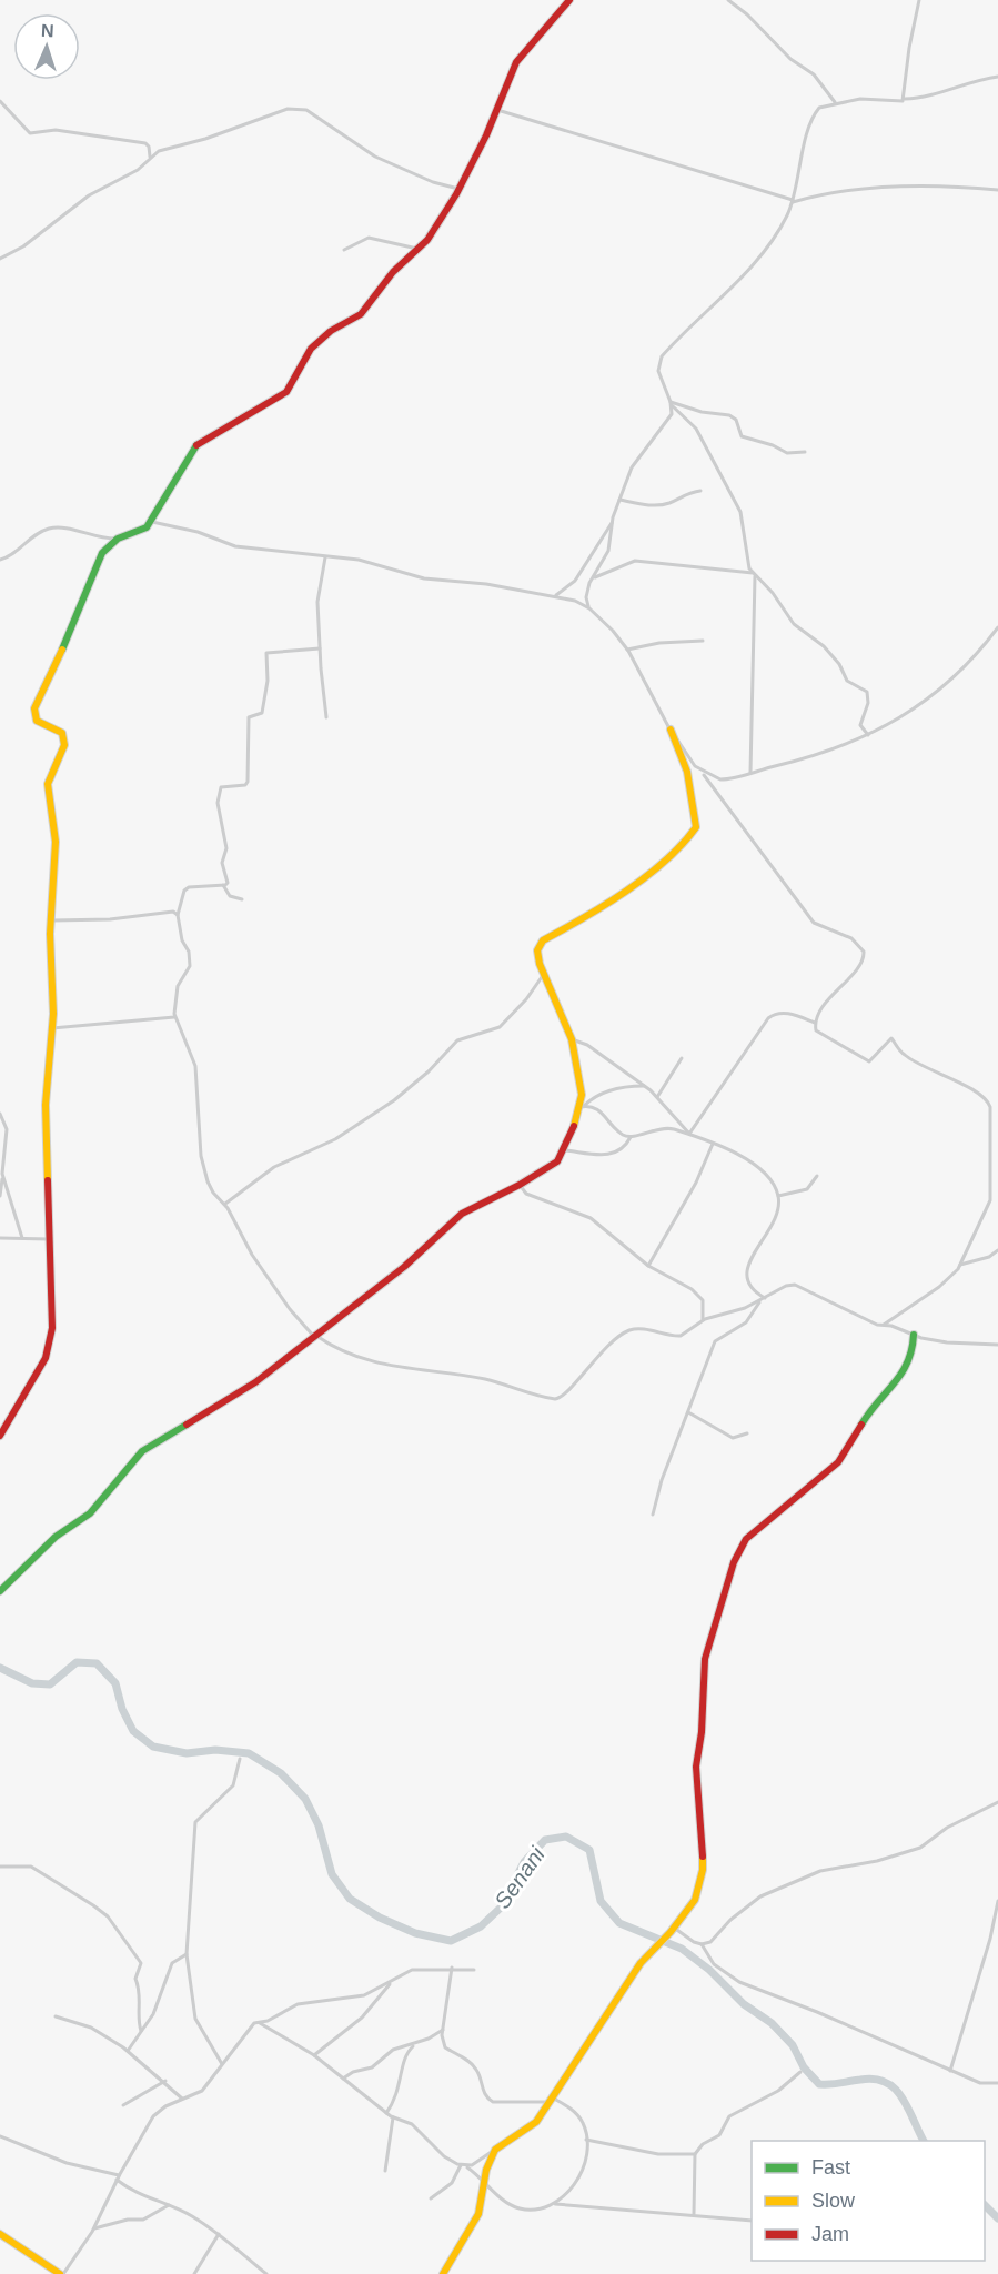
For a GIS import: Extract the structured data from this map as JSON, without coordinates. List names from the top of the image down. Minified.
{"water":["Senani"],"legend":["Fast","Slow","Jam"],"north":"top"}
